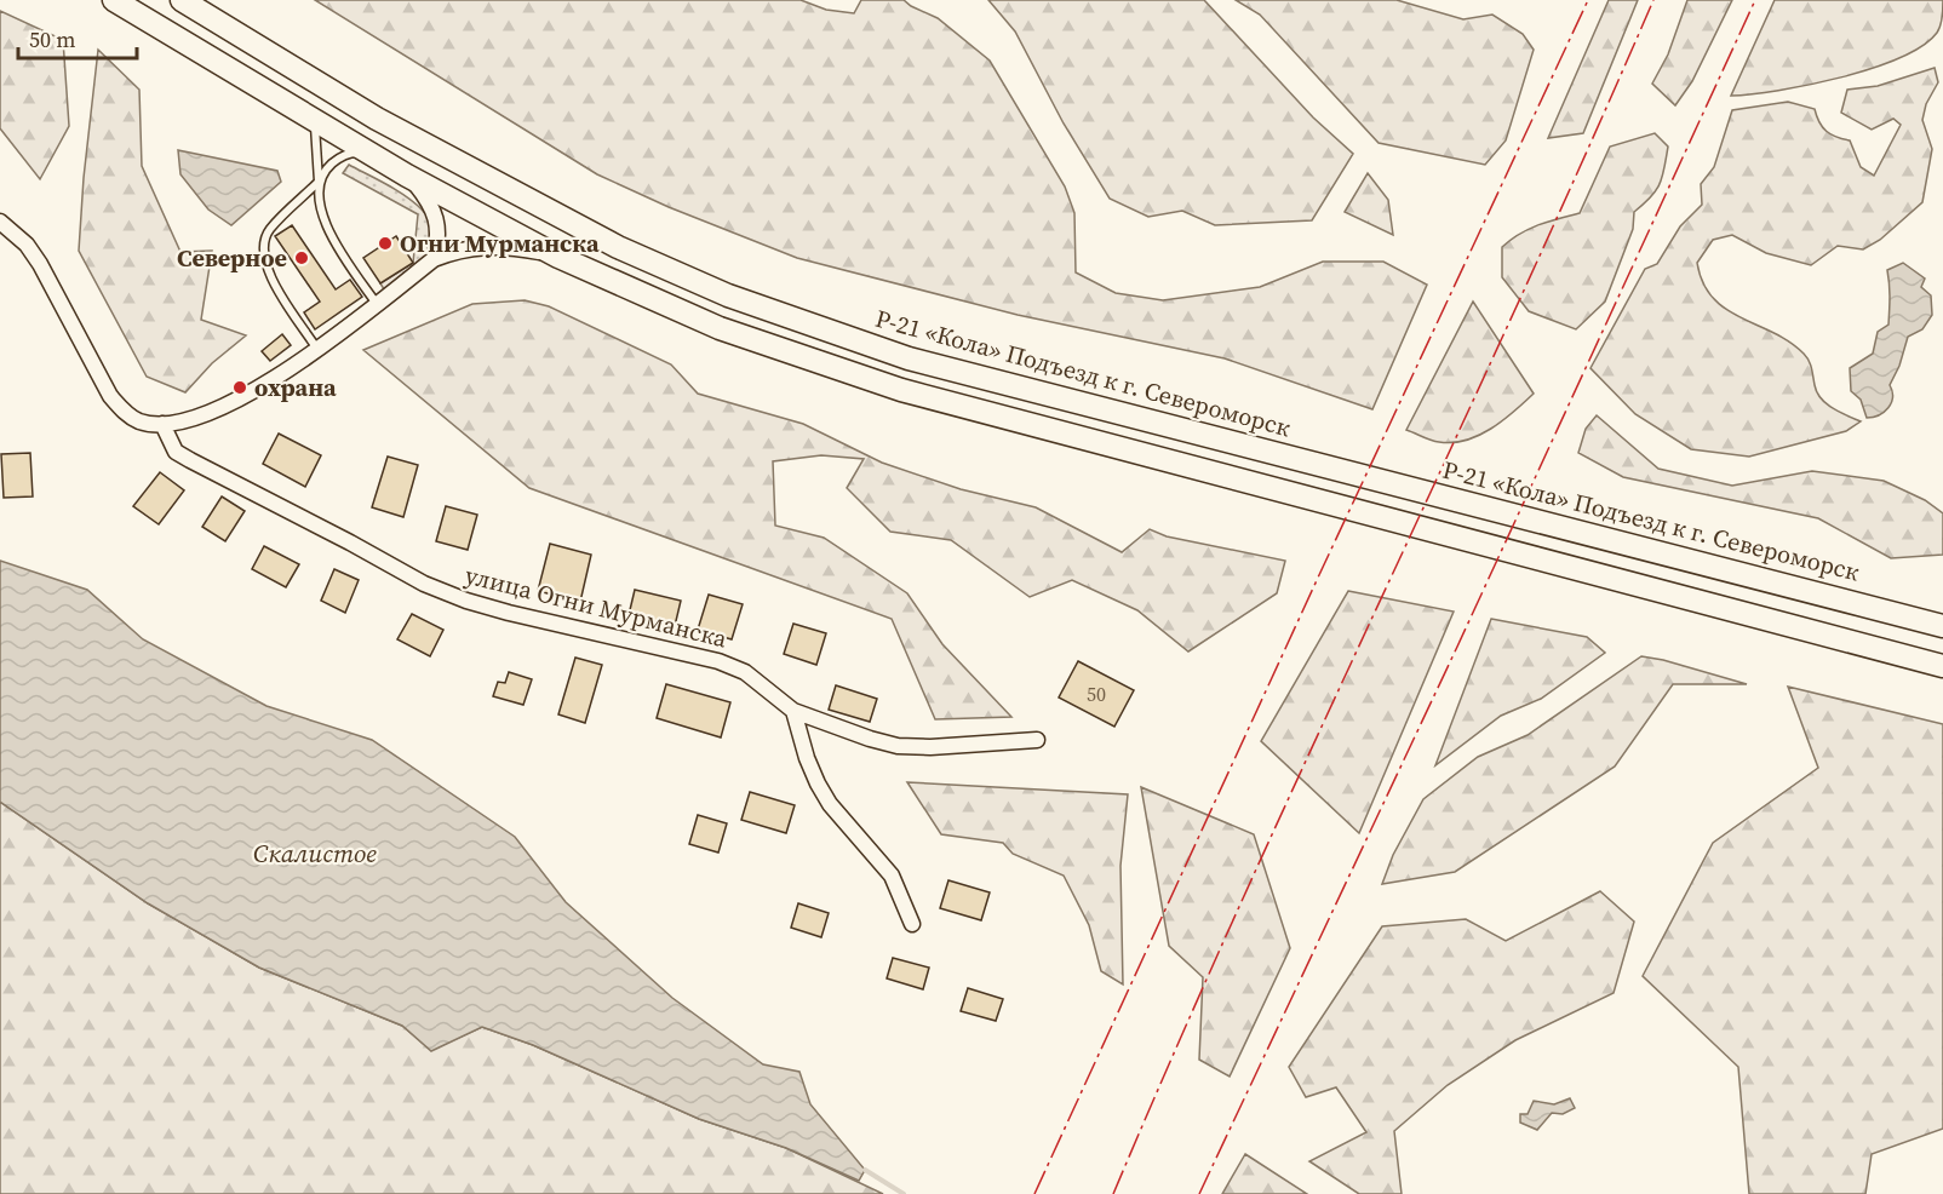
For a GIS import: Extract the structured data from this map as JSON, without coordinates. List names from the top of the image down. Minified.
{"streets":{"main road":["Р-21 «Кола» Подъезд к г. Североморск"],"street":["улица Огни Мурманска"]},"water":["Скалистое"],"places":["Огни Мурманска","Северное","охрана"],"house_numbers":["50"],"scale_bar":"50 m"}
